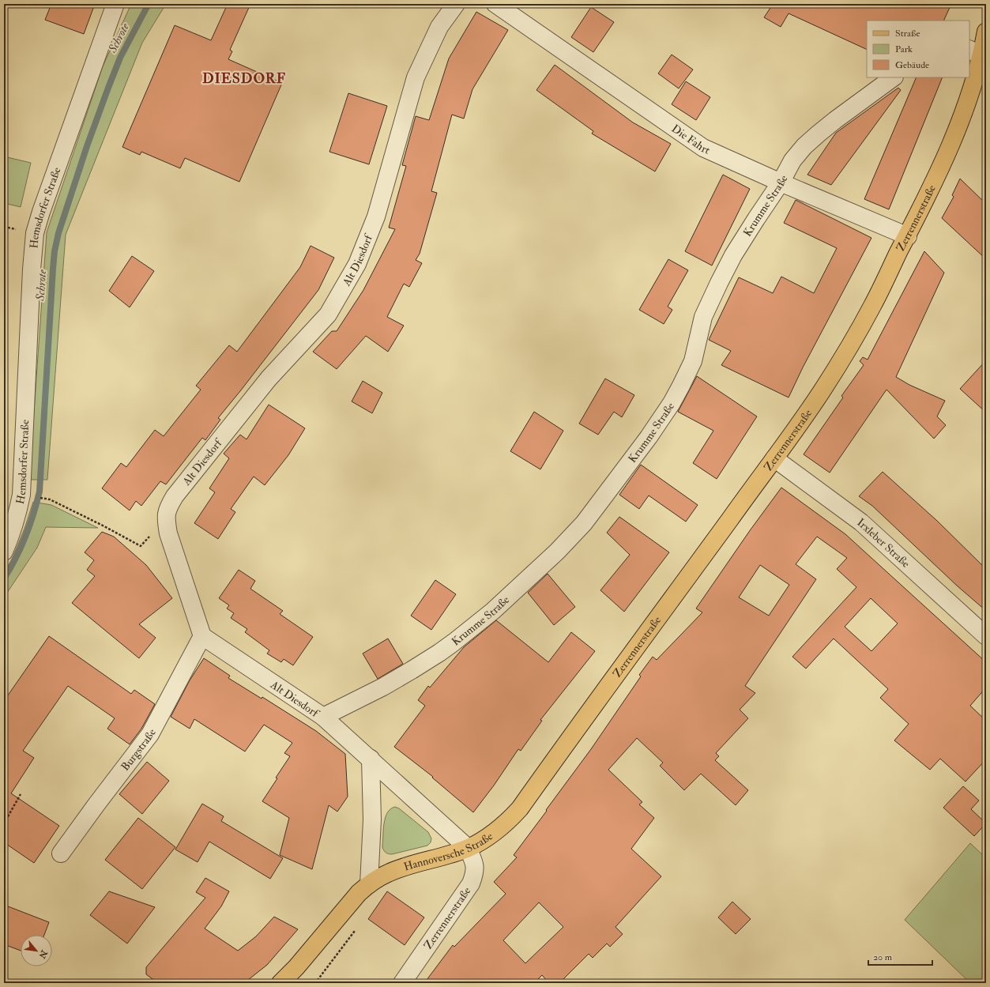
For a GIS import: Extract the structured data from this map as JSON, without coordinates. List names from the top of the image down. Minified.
{"streets":{"main road":["Zerrennerstraße","Hannoversche Straße"],"street":["Die Fahrt","Krumme Straße","Hemsdorfer Straße","Alt Diesdorf","Irxleber Straße","Burgstraße"]},"crossings":[["Die Fahrt","Krumme Straße"],["Die Fahrt","Zerrennerstraße"],["Krumme Straße","Alt Diesdorf"],["Zerrennerstraße","Alt Diesdorf"],["Zerrennerstraße","Irxleber Straße"],["Zerrennerstraße","Hannoversche Straße"],["Alt Diesdorf","Burgstraße"],["Alt Diesdorf","Hannoversche Straße"]],"districts":["DIESDORF"],"water":["Schrote"],"legend":["Straße","Park","Gebäude"],"scale_bar":"20 m","north":"bottom right"}
